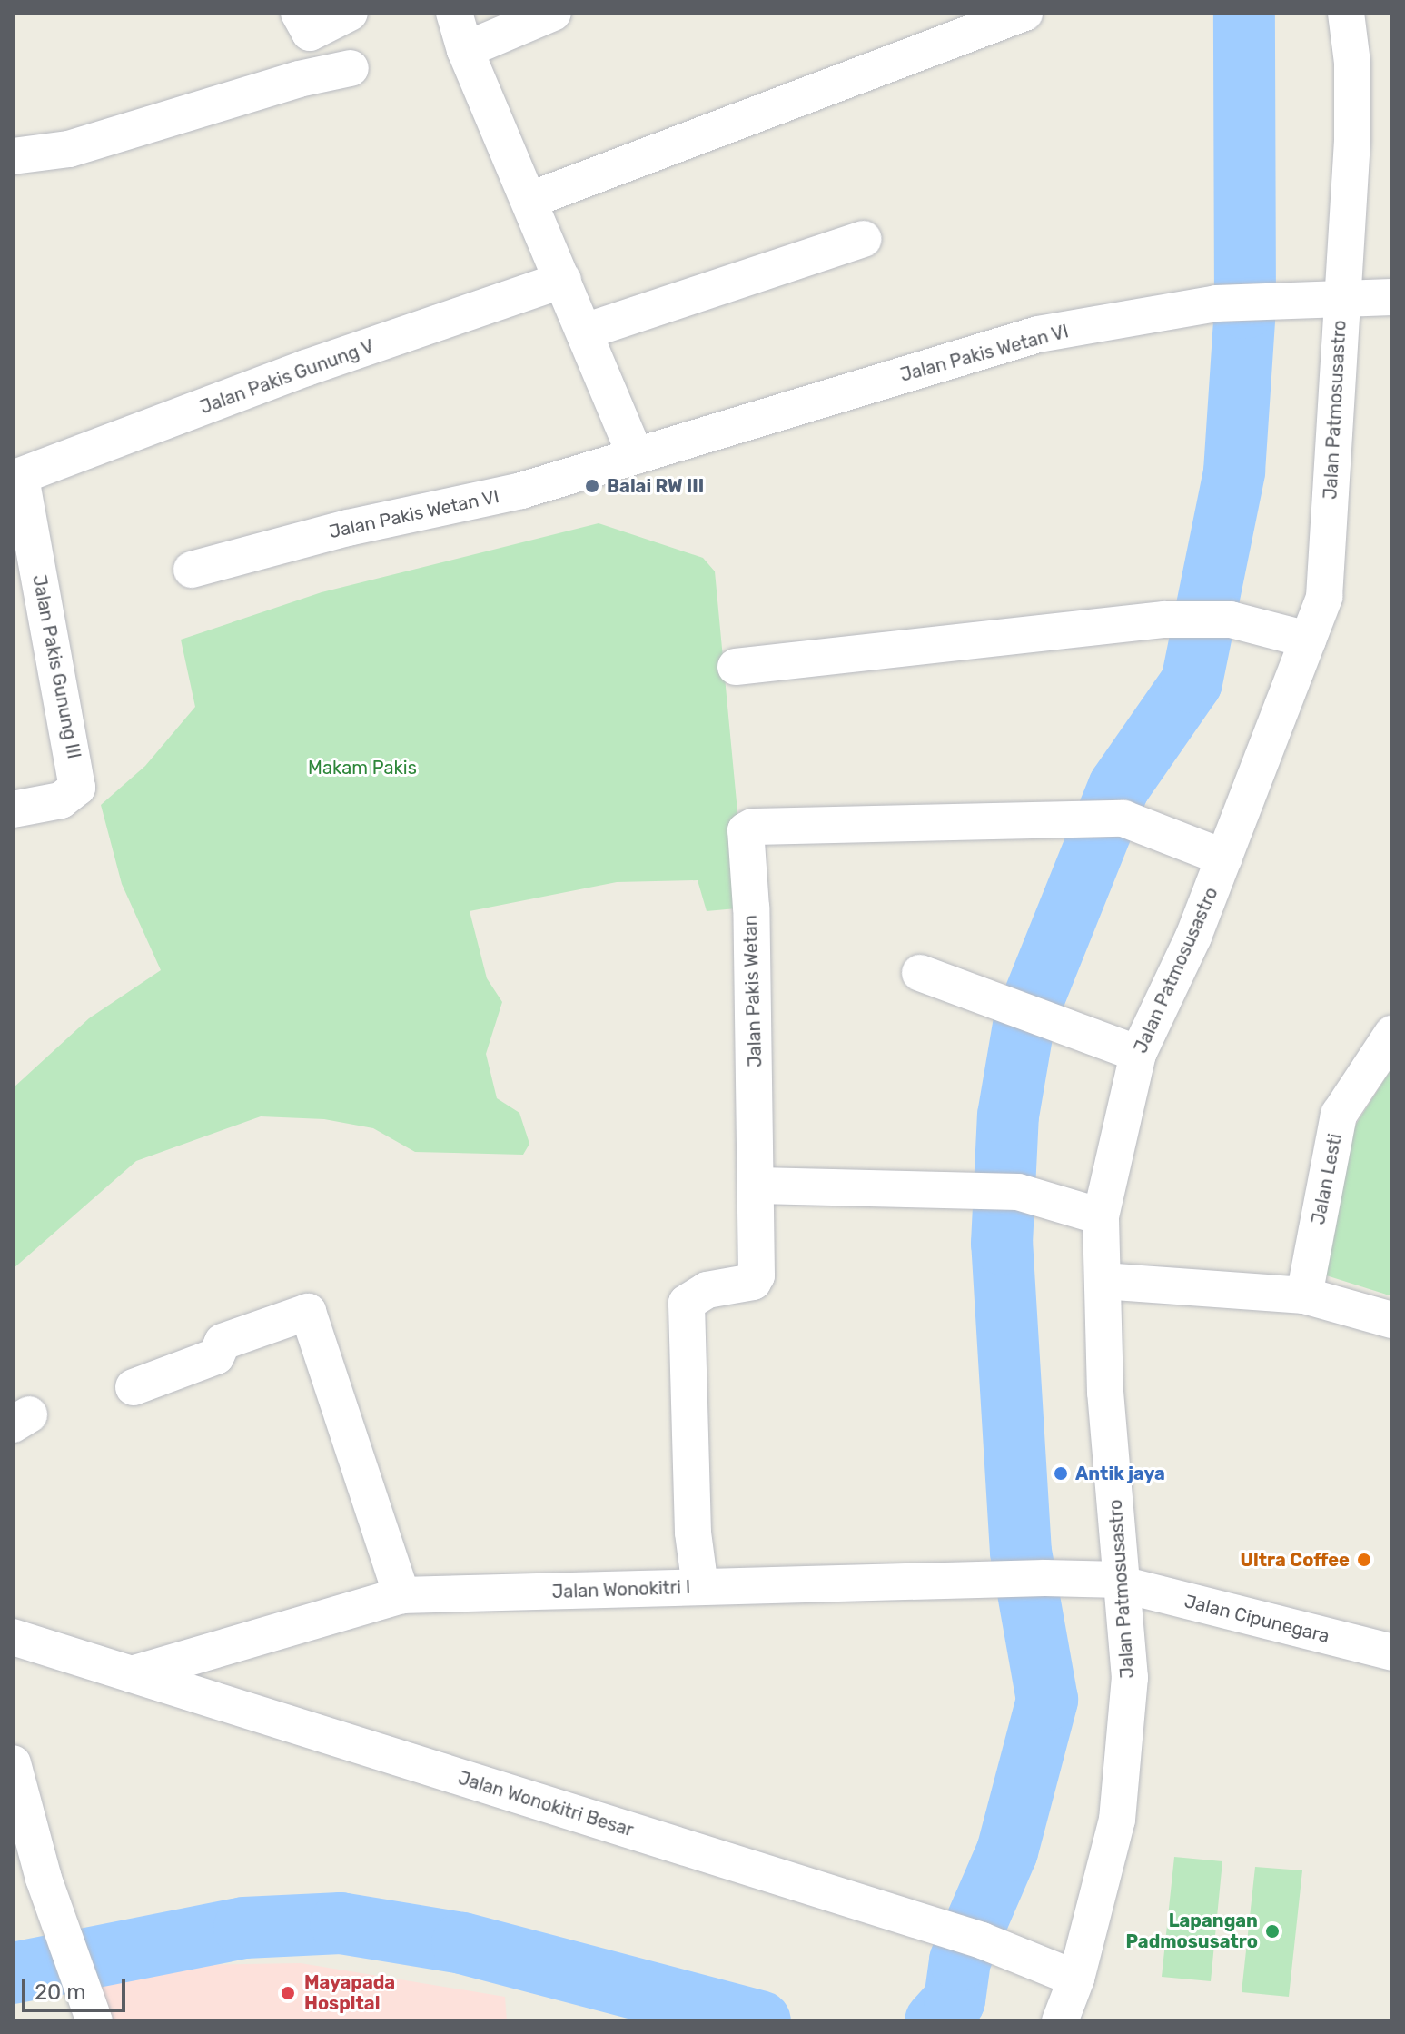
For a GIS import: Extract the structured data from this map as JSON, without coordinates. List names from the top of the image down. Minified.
{"streets":{"street":["Jalan Pakis Wetan VI","Jalan Pakis Gunung V","Jalan Patmosusastro","Jalan Pakis Gunung III","Jalan Pakis Wetan","Jalan Lesti","Jalan Wonokitri I","Jalan Cipunegara","Jalan Wonokitri Besar"]},"crossings":[["Jalan Pakis Wetan VI","Jalan Patmosusastro"],["Jalan Pakis Gunung V","Jalan Pakis Gunung III"],["Jalan Patmosusastro","Jalan Pakis Wetan"],["Jalan Patmosusastro","Jalan Wonokitri I"],["Jalan Patmosusastro","Jalan Cipunegara"],["Jalan Patmosusastro","Jalan Wonokitri Besar"],["Jalan Pakis Wetan","Jalan Wonokitri I"],["Jalan Wonokitri I","Jalan Cipunegara"],["Jalan Wonokitri I","Jalan Wonokitri Besar"]],"parks":["Makam Pakis"],"places":["Balai RW III","Antik jaya","Ultra Coffee","Lapangan Padmosusatro","Mayapada Hospital"],"scale_bar":"20 m"}
